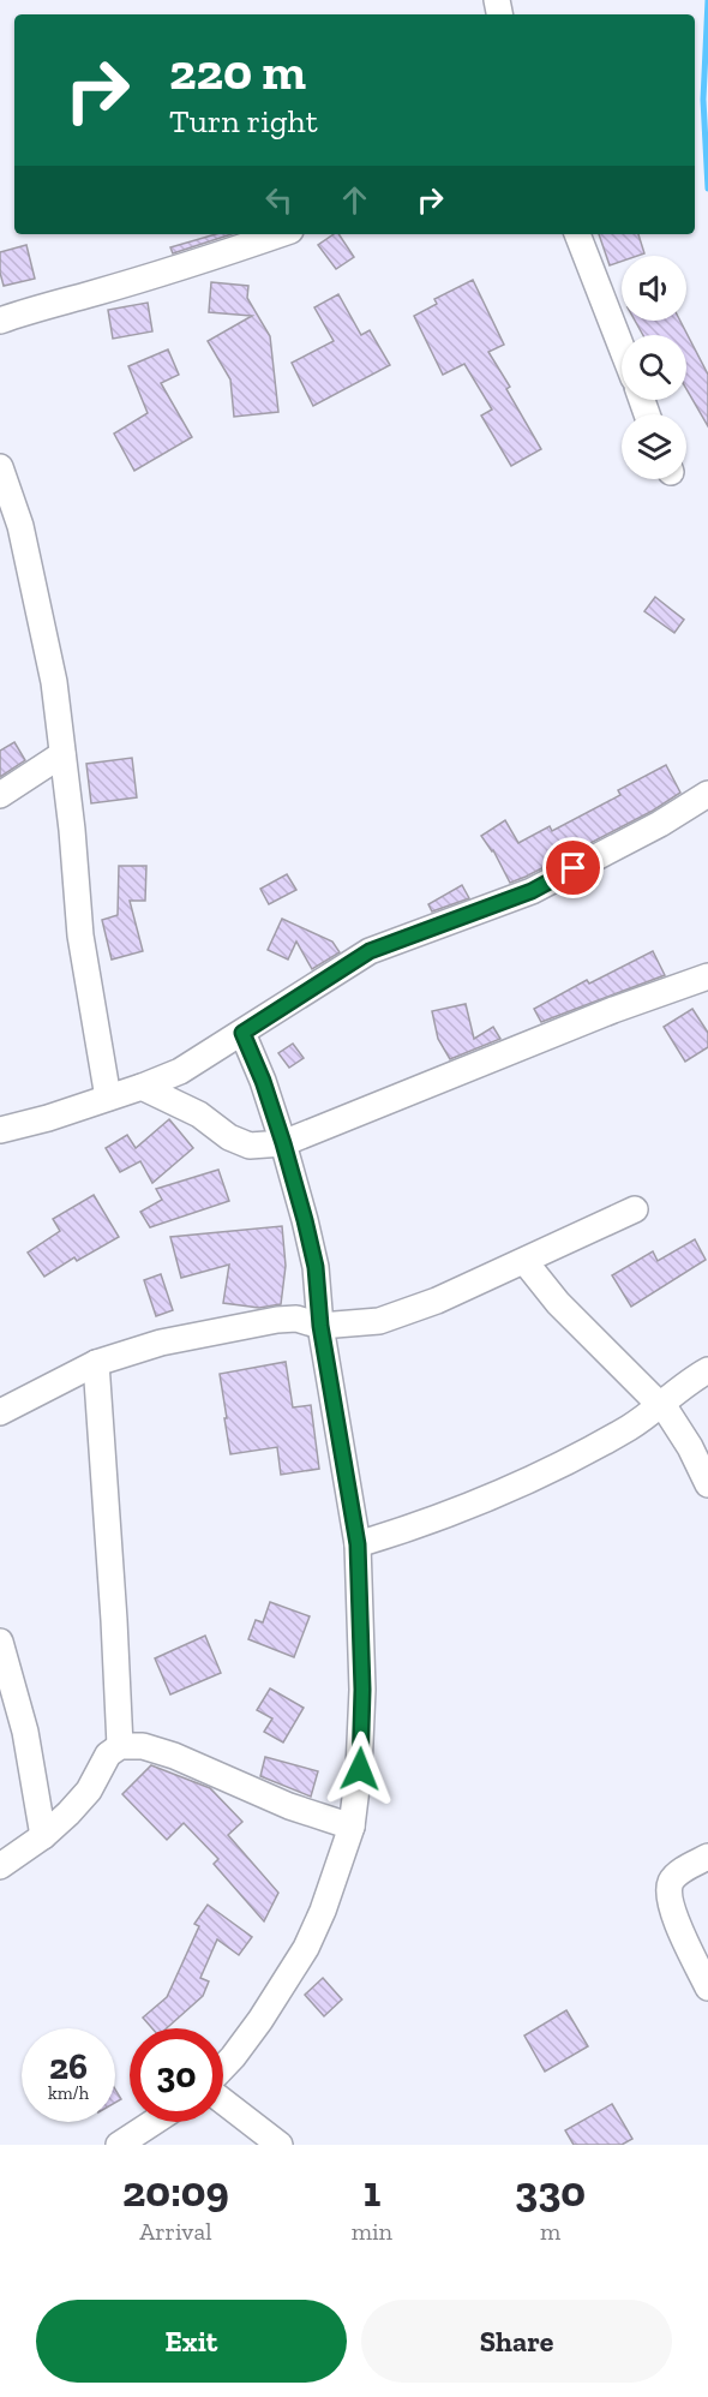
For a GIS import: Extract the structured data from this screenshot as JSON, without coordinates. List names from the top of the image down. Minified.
{"page":{"turn":["220 m","Turn right"],"speed":"26 km/h","limit":"30","eta":["20:09","Arrival","1","min","330","m"],"buttons":["Exit","Share"]}}
